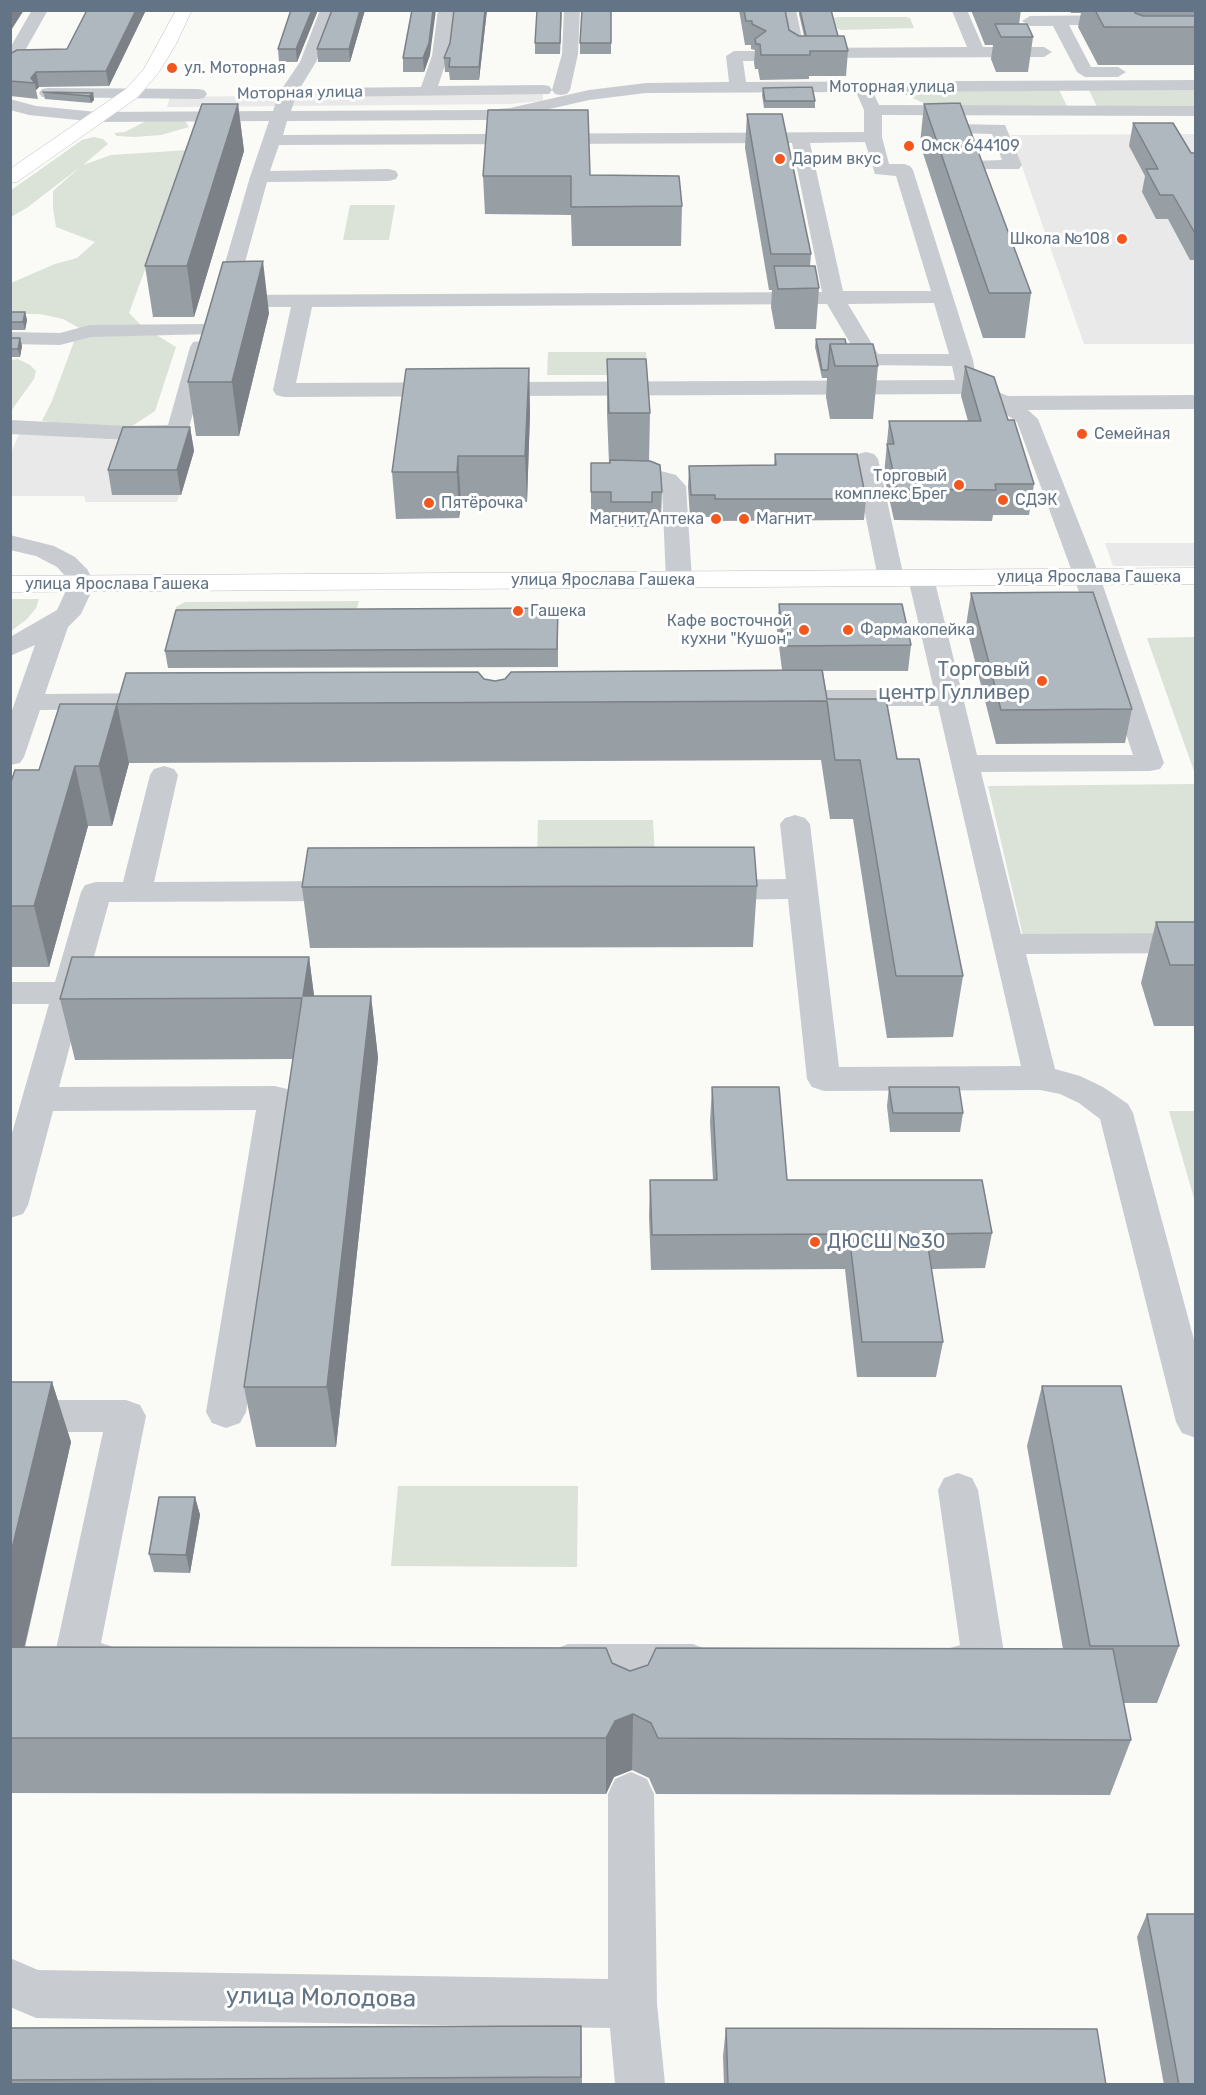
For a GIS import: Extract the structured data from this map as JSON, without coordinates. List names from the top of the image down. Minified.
{"streets":{"main road":["улица Ярослава Гашека"],"street":["Моторная улица","улица Молодова"]},"places":["ул. Моторная","Омск 644109","Дарим вкус","Школа №108","Семейная","Торговый комплекс Брег","СДЭК","Пятёрочка","Магнит Аптека","Магнит","Гашека","Кафе восточной кухни \"Кушон\"","Фармакопейка","Торговый центр Гулливер","ДЮСШ №30"]}
